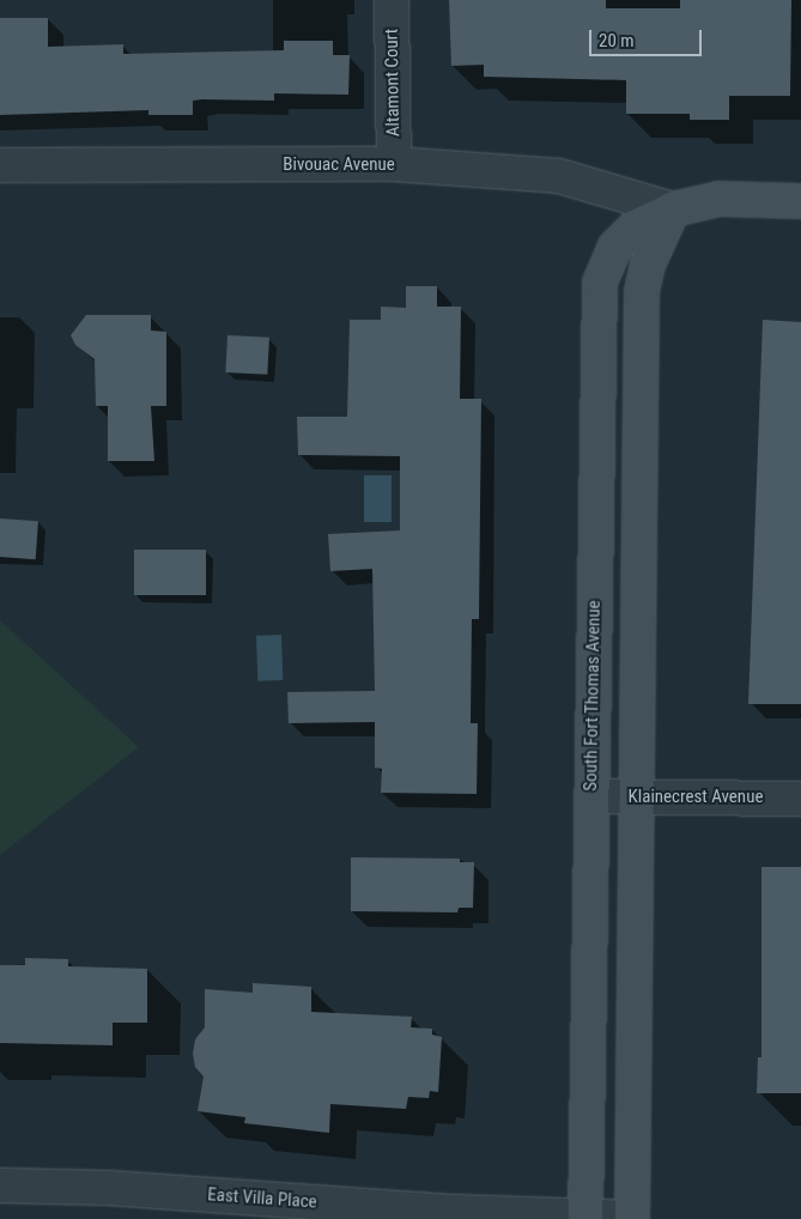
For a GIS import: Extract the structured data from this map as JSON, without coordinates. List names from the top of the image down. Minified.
{"streets":{"main road":["South Fort Thomas Avenue"],"street":["Altamont Court","Bivouac Avenue","Klainecrest Avenue","East Villa Place"]},"crossings":[["Altamont Court","Bivouac Avenue"],["Bivouac Avenue","South Fort Thomas Avenue"],["South Fort Thomas Avenue","Klainecrest Avenue"],["South Fort Thomas Avenue","East Villa Place"]],"scale_bar":"20 m"}
